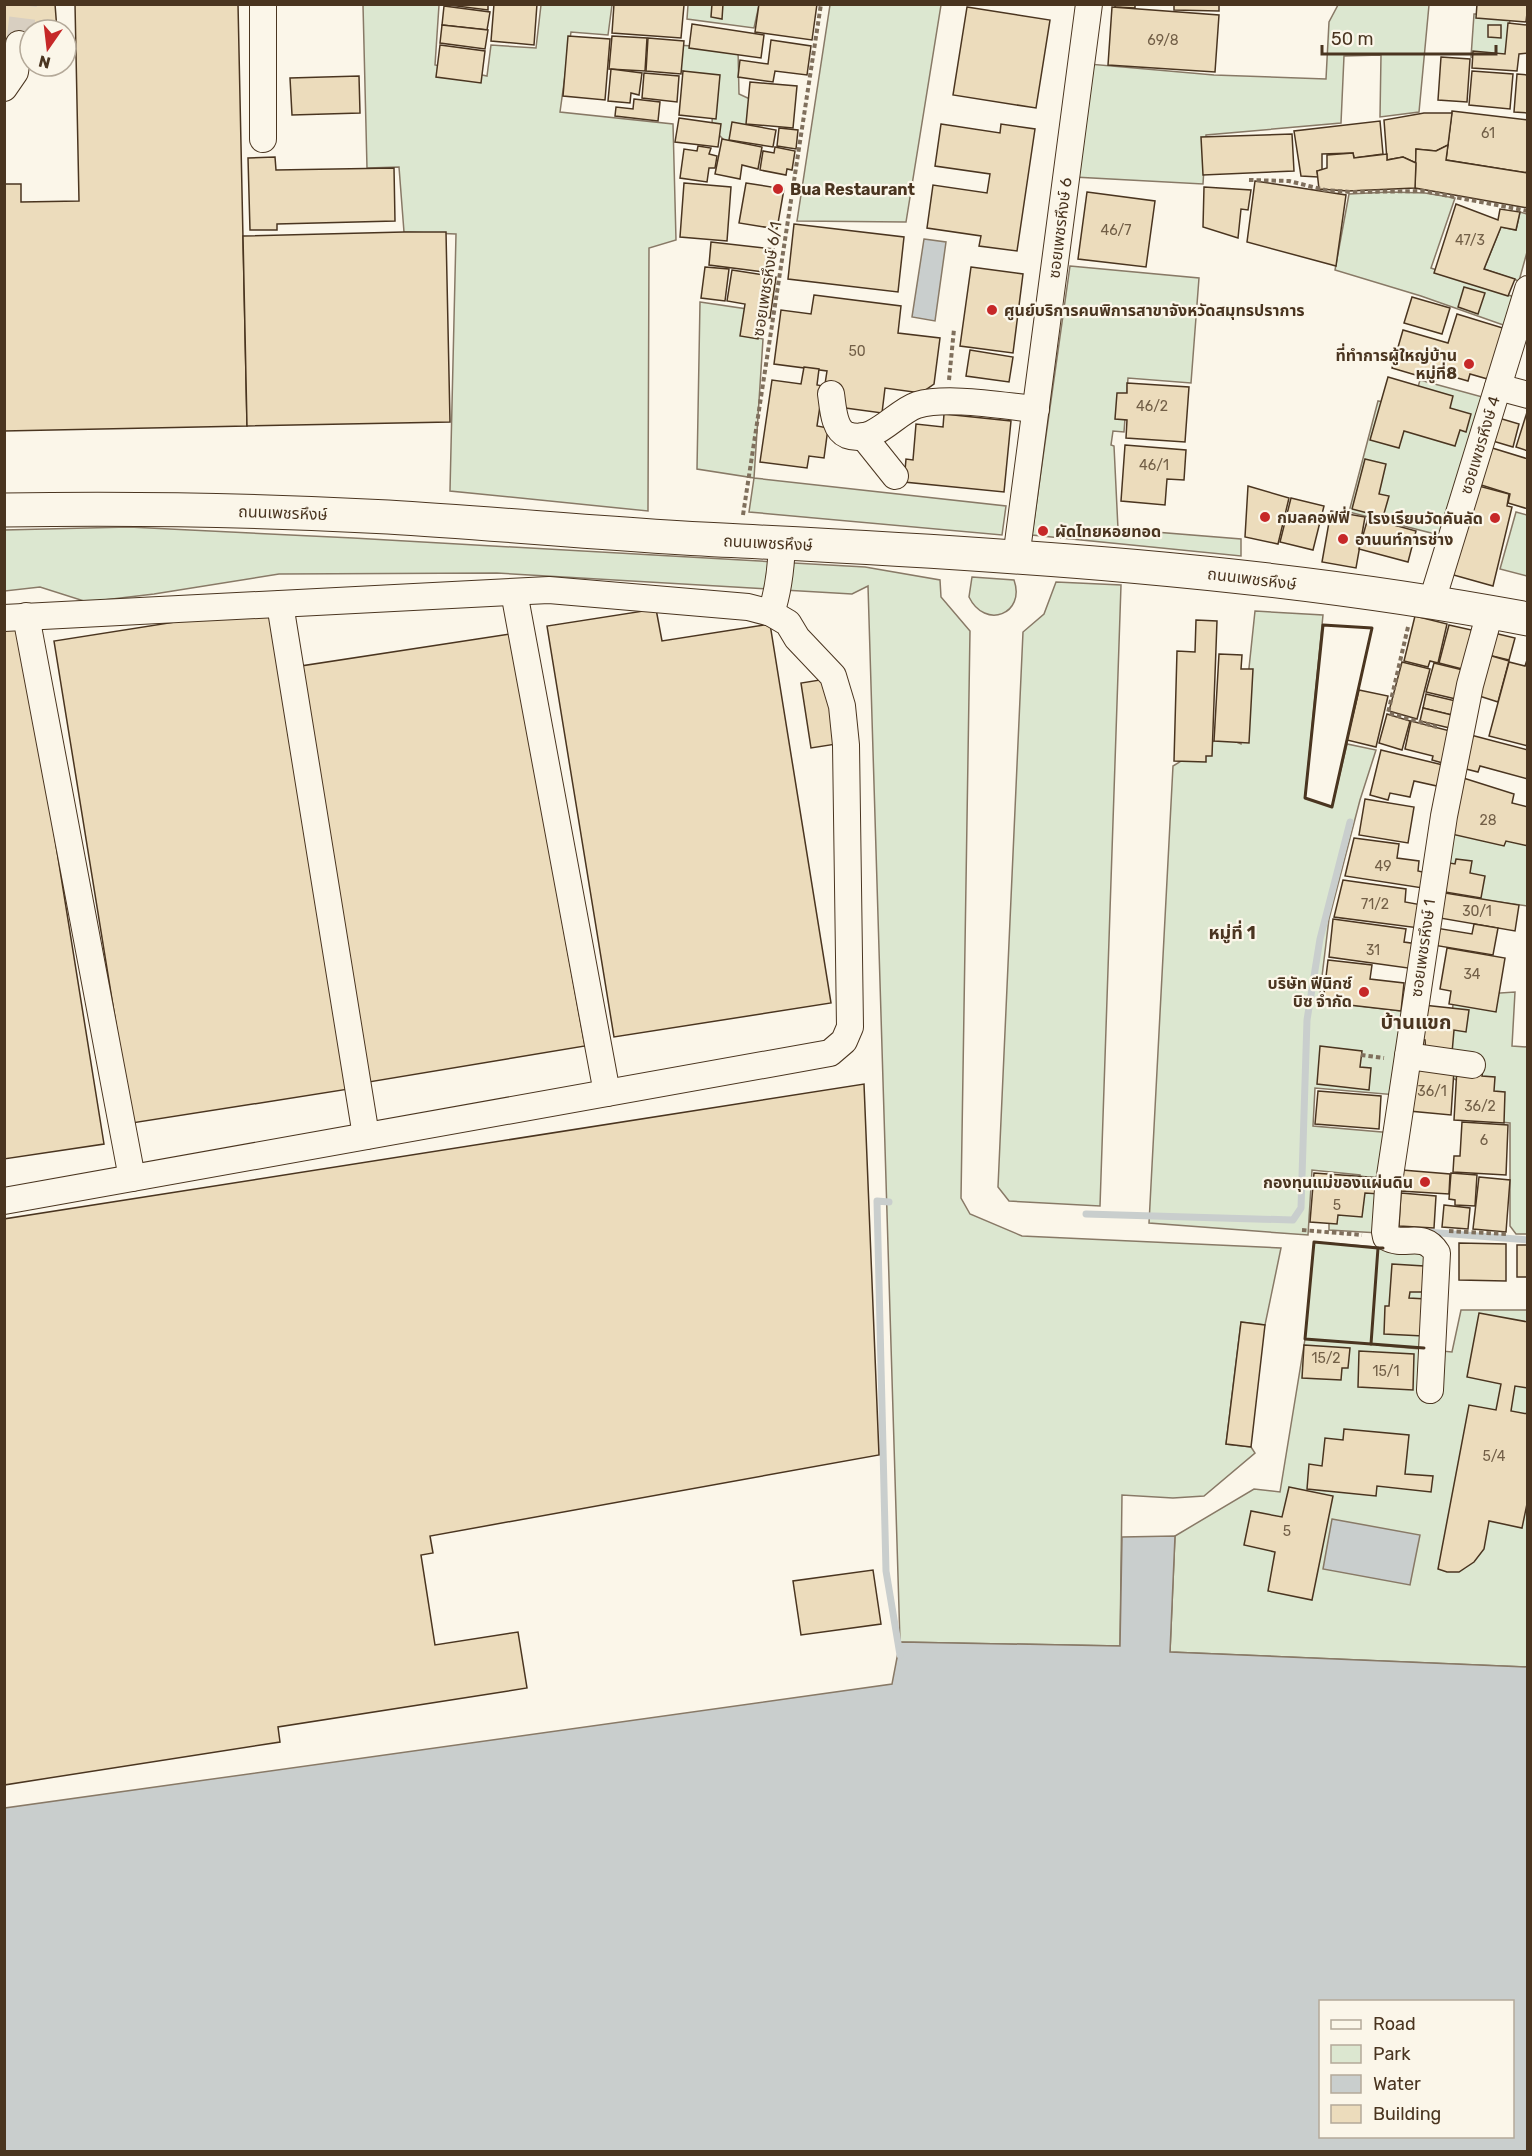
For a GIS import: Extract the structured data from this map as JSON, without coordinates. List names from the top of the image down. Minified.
{"streets":{"main road":["ถนนเพชรหึงษ์"],"street":["ซอยเพชรหึงษ์ 6","ซอยเพชรหึงษ์ 4","ซอยเพชรหึงษ์ 1"],"path":["ซอยเพชรหึงษ์ 6/1"]},"crossings":[["ซอยเพชรหึงษ์ 6","ถนนเพชรหึงษ์"],["ซอยเพชรหึงษ์ 4","ถนนเพชรหึงษ์"],["ถนนเพชรหึงษ์","ซอยเพชรหึงษ์ 1"]],"districts":["หมู่ที่ 1","บ้านแขก"],"places":["Bua Restaurant","ศูนย์บริการคนพิการสาขาจังหวัดสมุทรปราการ","ที่ทำการผู้ใหญ่บ้าน หมู่ที่8","กมลคอฟฟี่","โรงเรียนวัดคันลัด","ผัดไทยหอยทอด","อานนท์การช่าง","บริษัท ฟีนิกซ์ บิซ จำกัด","กองทุนแม่ของแผ่นดิน"],"house_numbers":["69/8","61","46/7","47/3","50","46/2","46/1","28","49","71/2","30/1","31","34","36/1","36/2","6","5","15/2","15/1","5/4","5"],"legend":["Road","Park","Water","Building"],"scale_bar":"50 m","north":"bottom"}
